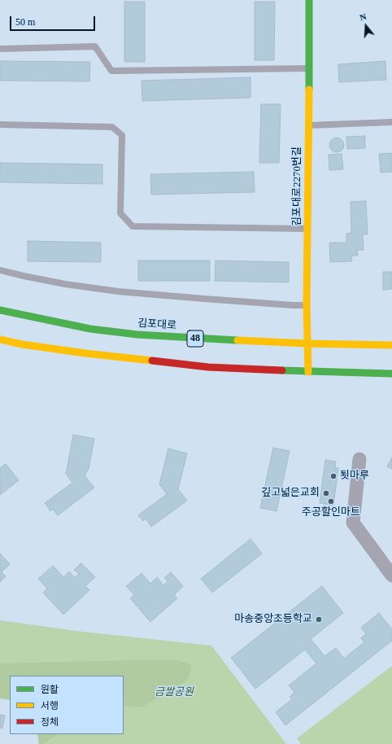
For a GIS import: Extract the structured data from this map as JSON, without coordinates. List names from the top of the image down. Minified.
{"streets":{"main road":["김포대로2270번길","김포대로","48"]},"crossings":[["김포대로2270번길","김포대로"]],"parks":["금쌀공원"],"places":["툇마루","깊고넓은교회","주공할인마트","마송중앙초등학교"],"legend":["원활","서행","정체"],"scale_bar":"50 m","north":"top"}
